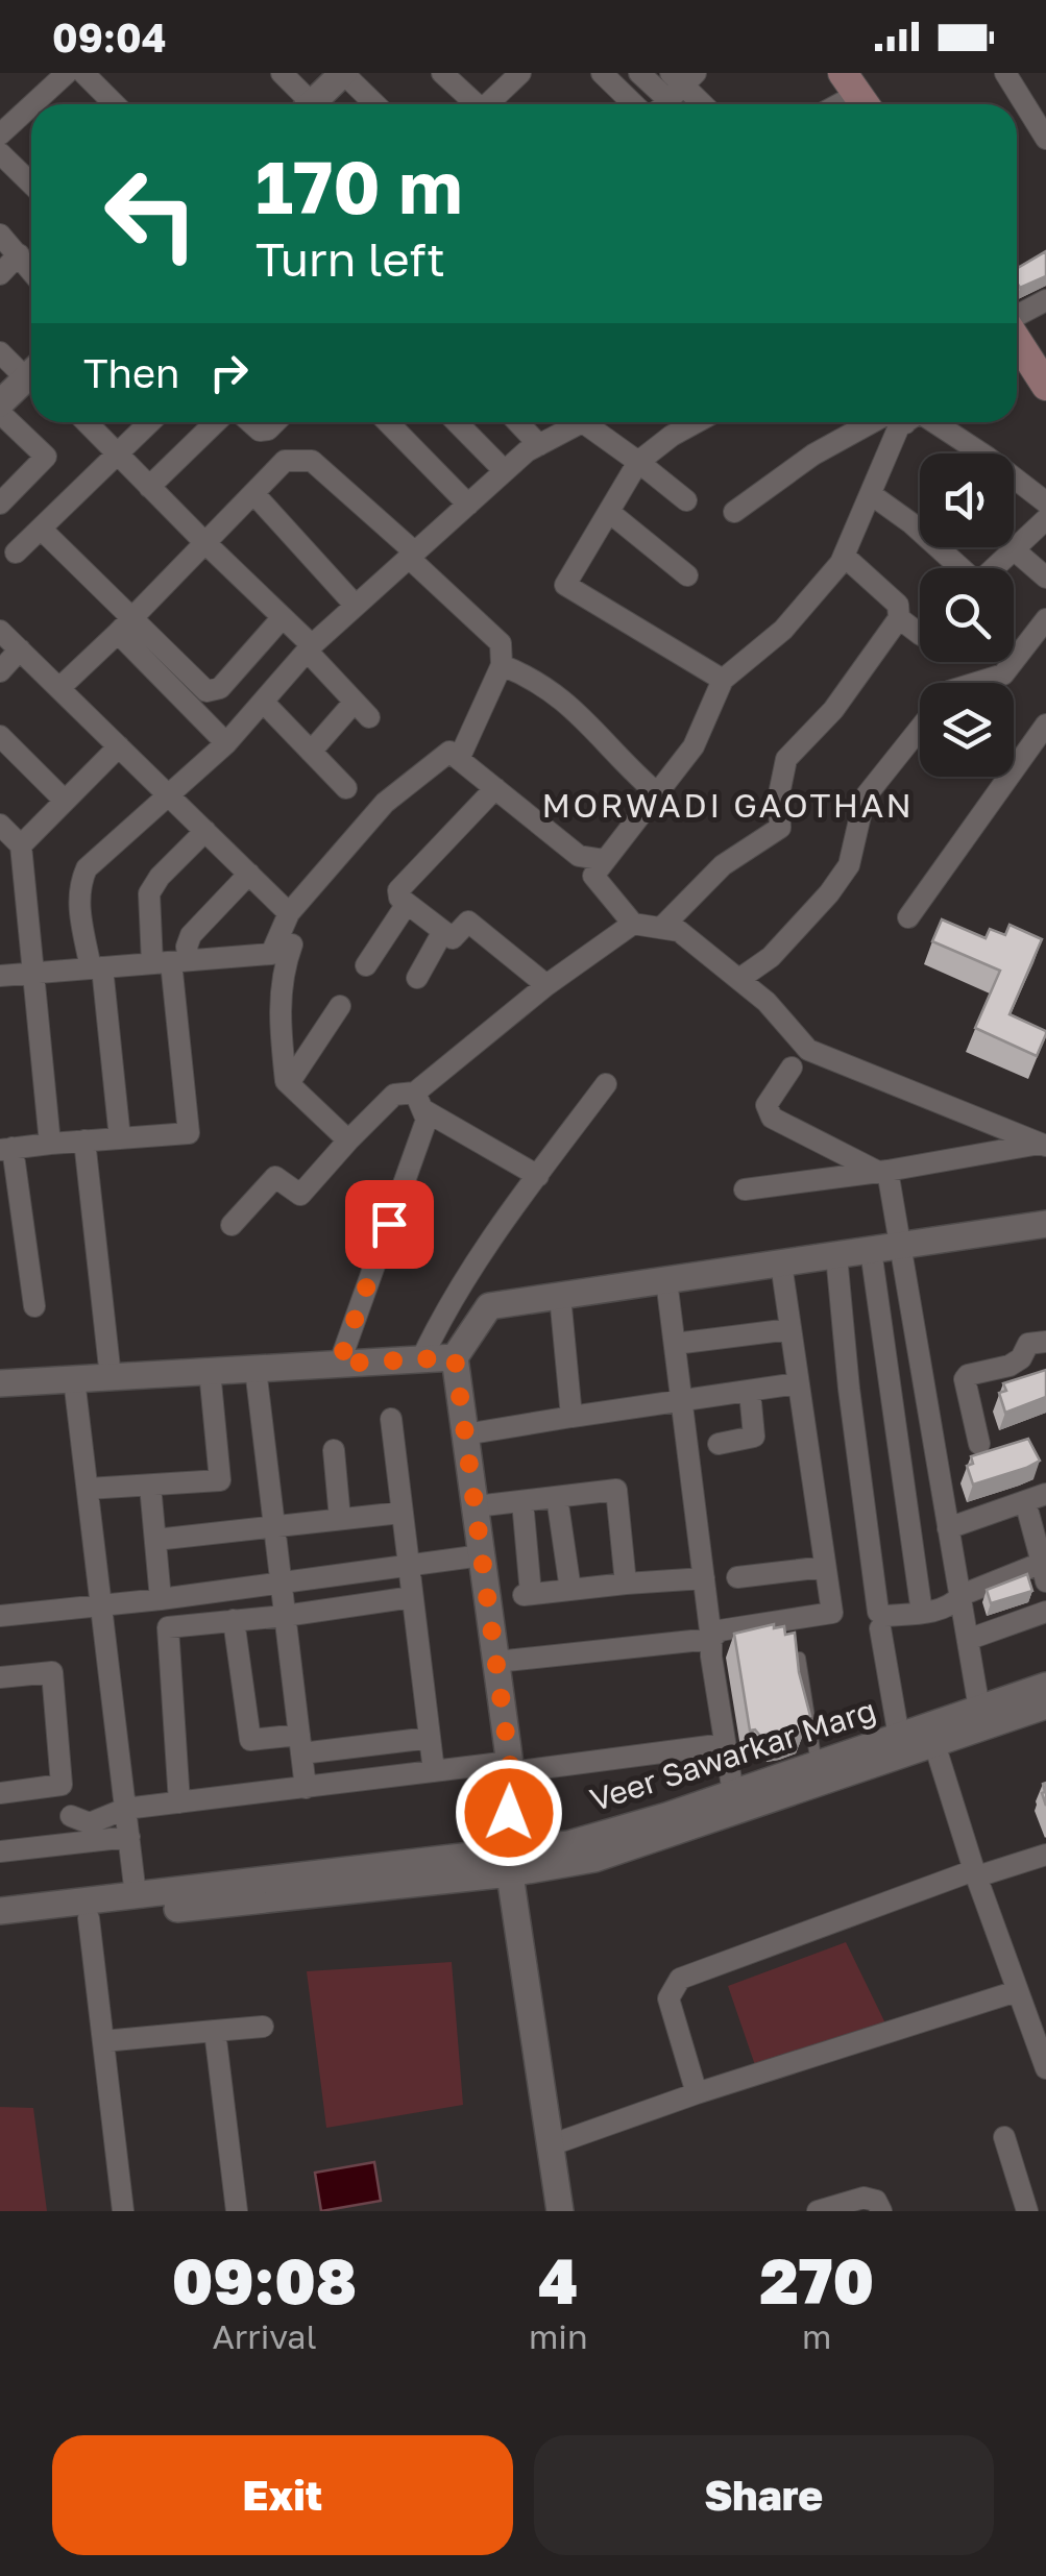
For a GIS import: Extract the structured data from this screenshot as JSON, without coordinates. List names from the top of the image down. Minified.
{"streets":{"street":["Veer Sawarkar Marg"]},"districts":["MORWADI GAOTHAN"],"page":{"status":"09:04","turn":["170 m","Turn left"],"then":"Then","eta":["09:08","Arrival","4","min","270","m"],"buttons":["Exit","Share"]}}
